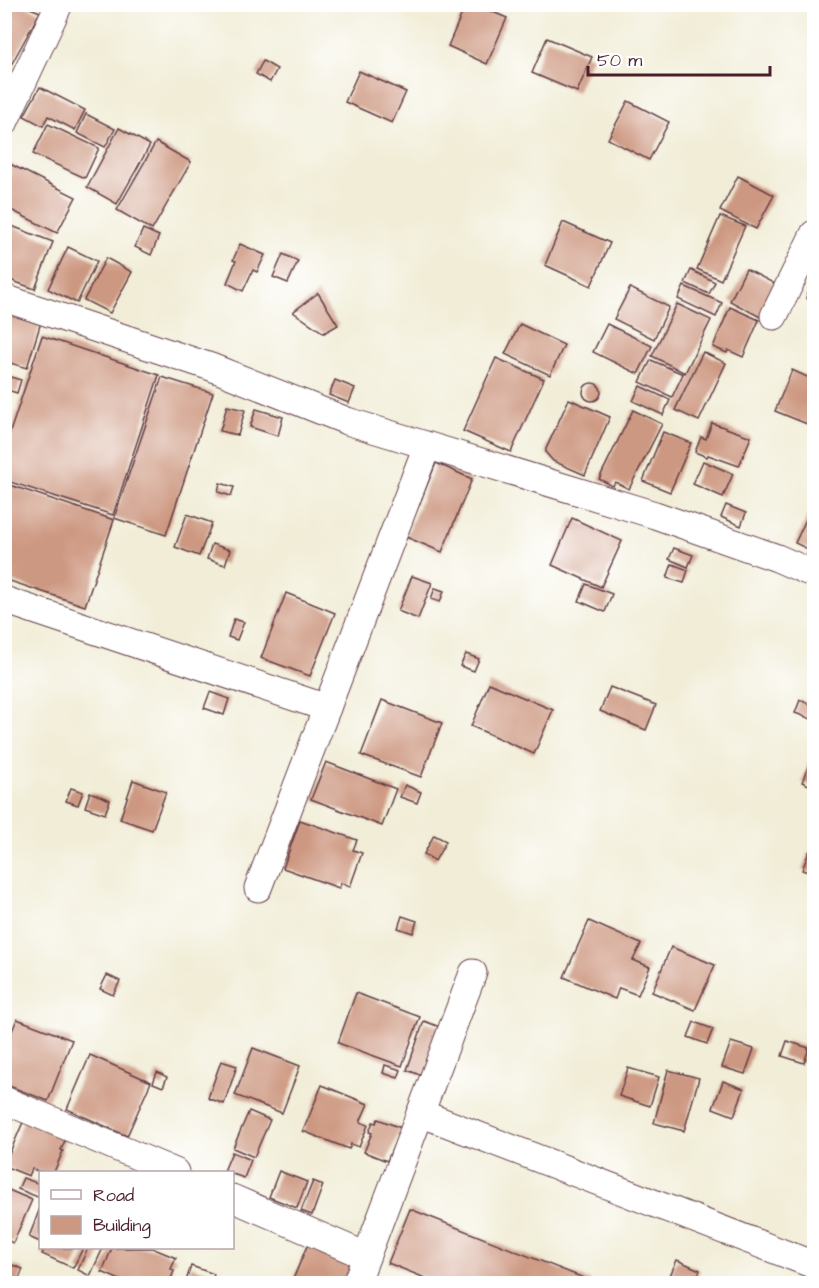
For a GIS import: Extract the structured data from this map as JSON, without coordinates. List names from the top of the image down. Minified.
{"legend":["Road","Building"],"scale_bar":"50 m"}
